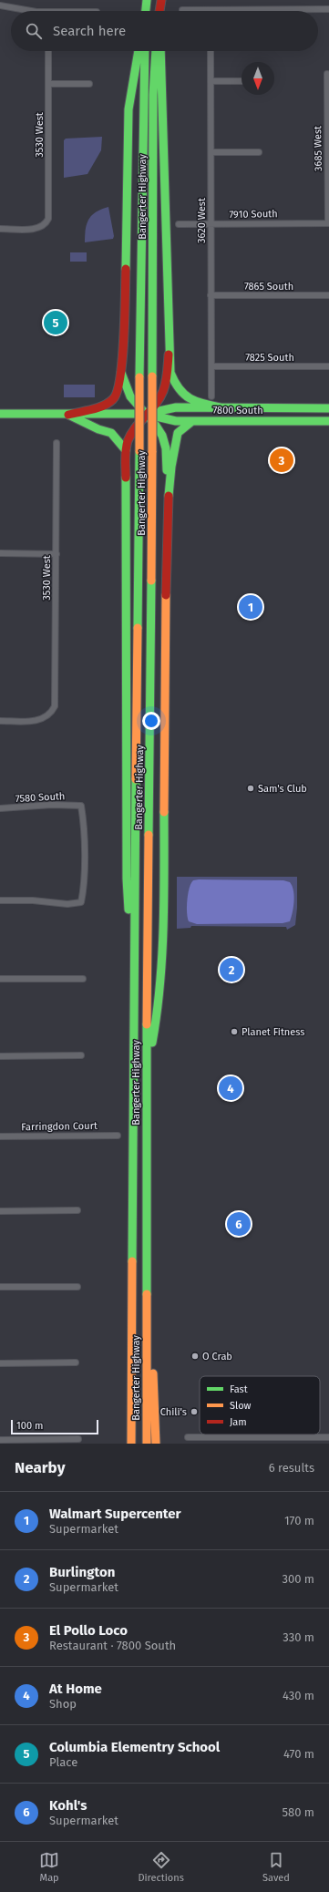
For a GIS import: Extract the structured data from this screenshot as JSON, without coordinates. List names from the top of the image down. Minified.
{"streets":{"main road":["Bangerter Highway","7800 South"],"street":["3530 West","3685 West","7910 South","3620 West","7865 South","7825 South","7580 South","Farringdon Court"]},"crossings":[["3685 West","7910 South"],["7910 South","3620 West"],["3620 West","7865 South"],["3620 West","7825 South"]],"places":["Sam's Club","Planet Fitness","O Crab","Chili's"],"legend":["Fast","Slow","Jam"],"scale_bar":"100 m","north":"bottom","page":{"search":"Search here","pins":["5","3","1","2","4","6"],"scale":"100 m","heading":["Nearby","6 results"],"list":[{"mark":"1","name":"Walmart Supercenter","note":"Supermarket","value":"170 m"},{"mark":"2","name":"Burlington","note":"Supermarket","value":"300 m"},{"mark":"3","name":"El Pollo Loco","note":"Restaurant · 7800 South","value":"330 m"},{"mark":"4","name":"At Home","note":"Shop","value":"430 m"},{"mark":"5","name":"Columbia Elementry School","note":"Place","value":"470 m"},{"mark":"6","name":"Kohl's","note":"Supermarket","value":"580 m"}],"nav":["Map","Directions","Saved"]}}
